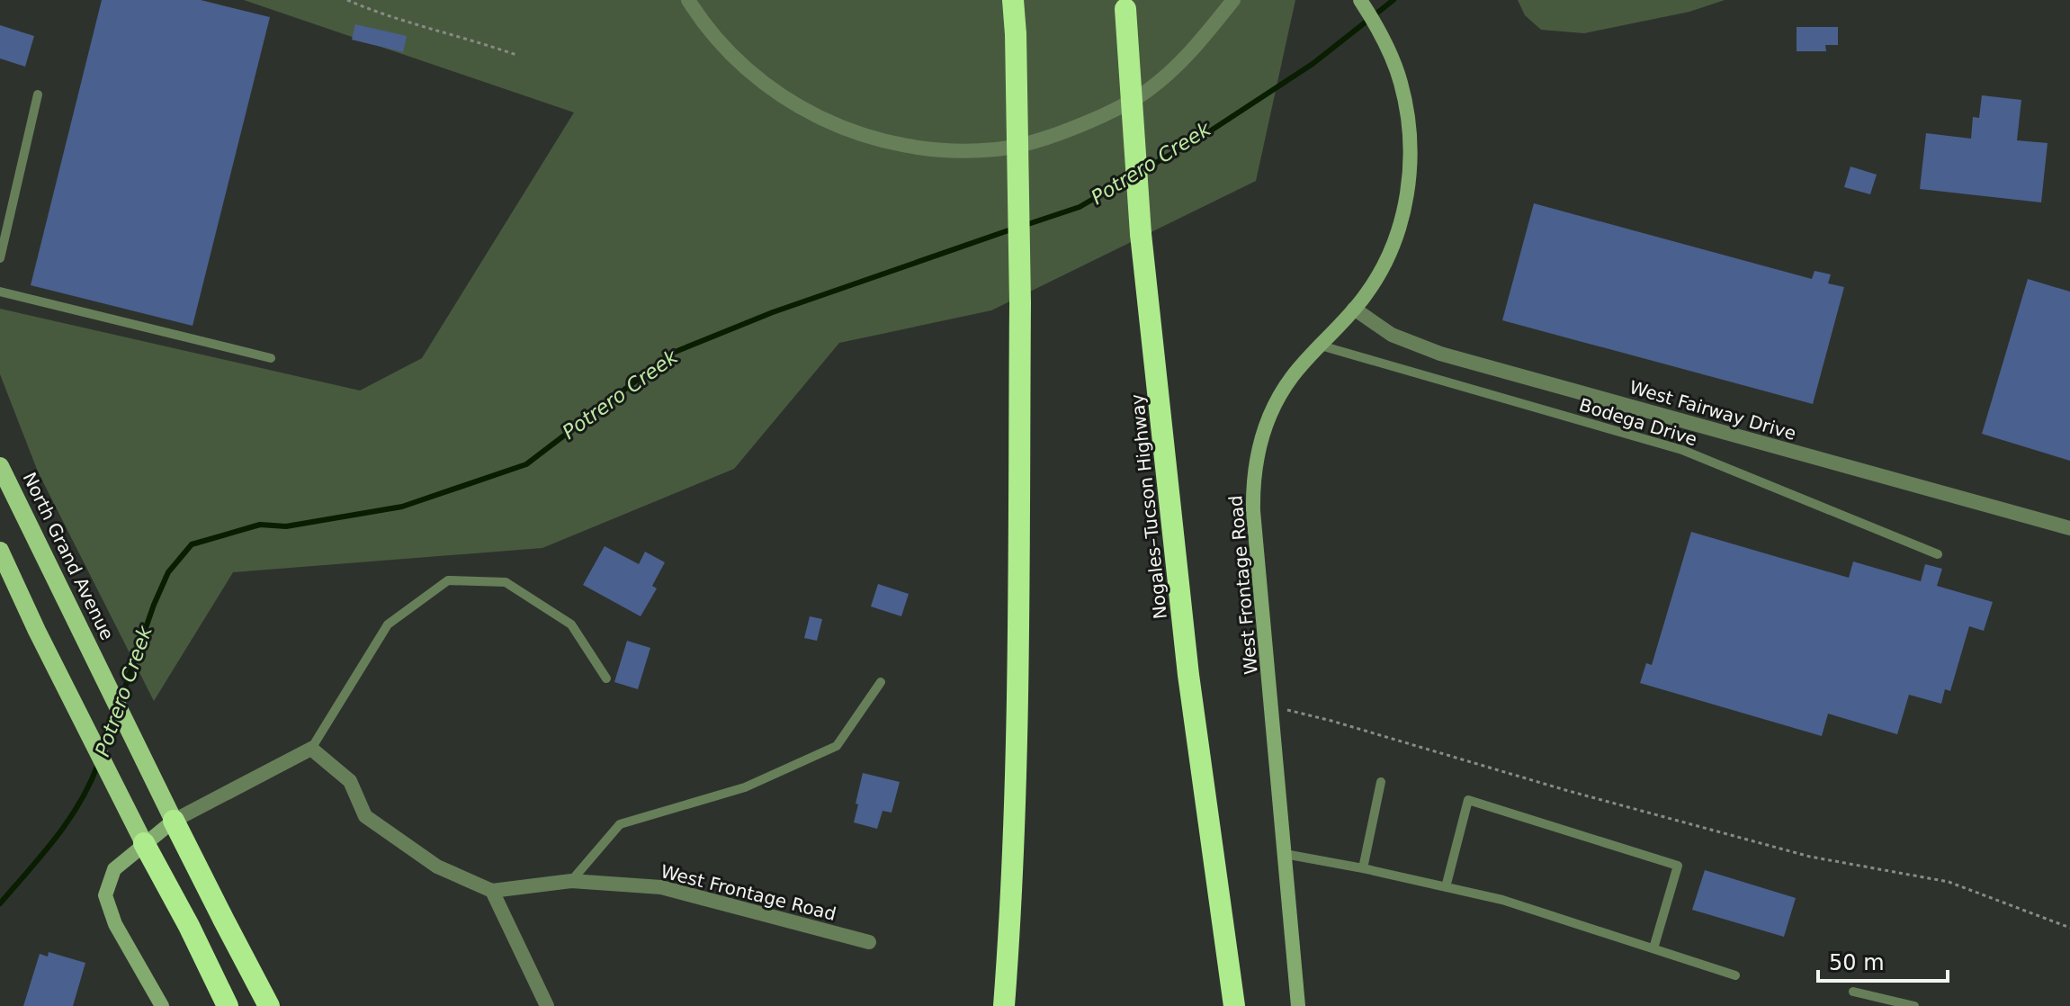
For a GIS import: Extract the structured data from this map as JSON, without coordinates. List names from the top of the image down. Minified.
{"streets":{"highway":["Nogales–Tucson Highway"],"main road":["North Grand Avenue"],"street":["West Fairway Drive","West Frontage Road"],"lane":["Bodega Drive"]},"crossings":[["West Fairway Drive","West Frontage Road"],["Bodega Drive","West Frontage Road"]],"water":["Potrero Creek"],"scale_bar":"50 m"}
